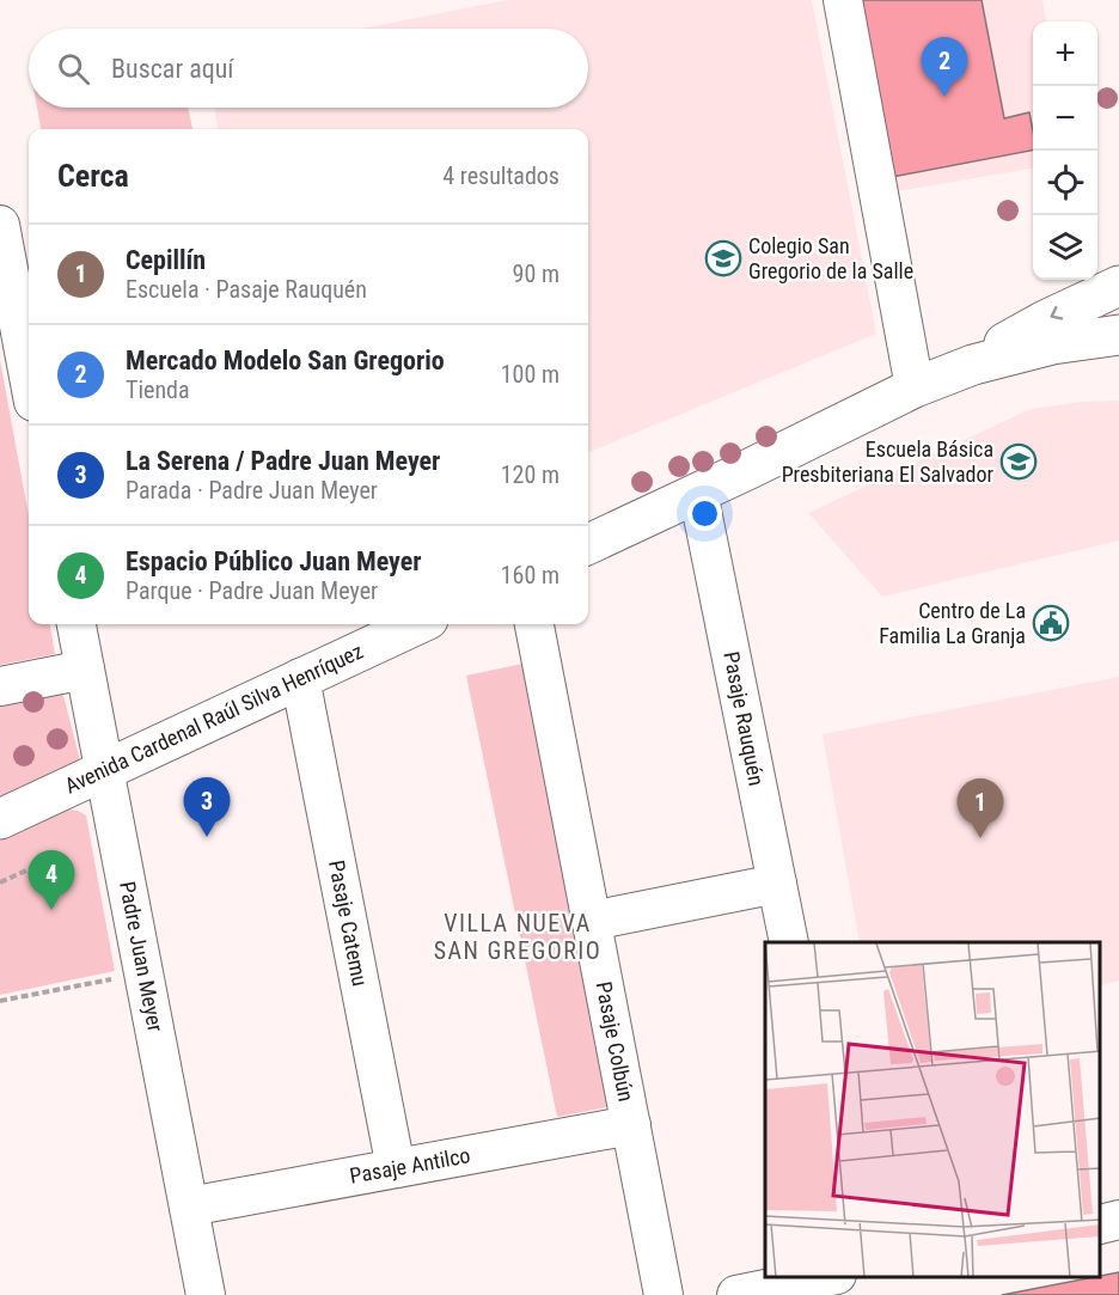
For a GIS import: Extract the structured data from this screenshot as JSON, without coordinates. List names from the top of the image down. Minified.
{"streets":{"main road":["Avenida Cardenal Raúl Silva Henríquez"],"street":["Pasaje Rauquén","Pasaje Catemu","Padre Juan Meyer","Pasaje Colbún","Pasaje Antilco"]},"crossings":[["Avenida Cardenal Raúl Silva Henríquez","Pasaje Catemu"],["Avenida Cardenal Raúl Silva Henríquez","Padre Juan Meyer"],["Pasaje Catemu","Pasaje Antilco"],["Padre Juan Meyer","Pasaje Antilco"],["Pasaje Colbún","Pasaje Antilco"]],"districts":["VILLA NUEVA SAN GREGORIO"],"places":{"school or university":["Colegio San Gregorio de la Salle","Escuela Básica Presbiteriana El Salvador"],"public building":["Centro de La Familia La Granja"]},"page":{"map_buttons":["+","−"],"search":"Buscar aquí","pins":["2","3","1","4"],"heading":["Cerca","4 resultados"],"list":[{"mark":"1","name":"Cepillín","note":"Escuela · Pasaje Rauquén","value":"90 m"},{"mark":"2","name":"Mercado Modelo San Gregorio","note":"Tienda","value":"100 m"},{"mark":"3","name":"La Serena / Padre Juan Meyer","note":"Parada · Padre Juan Meyer","value":"120 m"},{"mark":"4","name":"Espacio Público Juan Meyer","note":"Parque · Padre Juan Meyer","value":"160 m"}]}}
